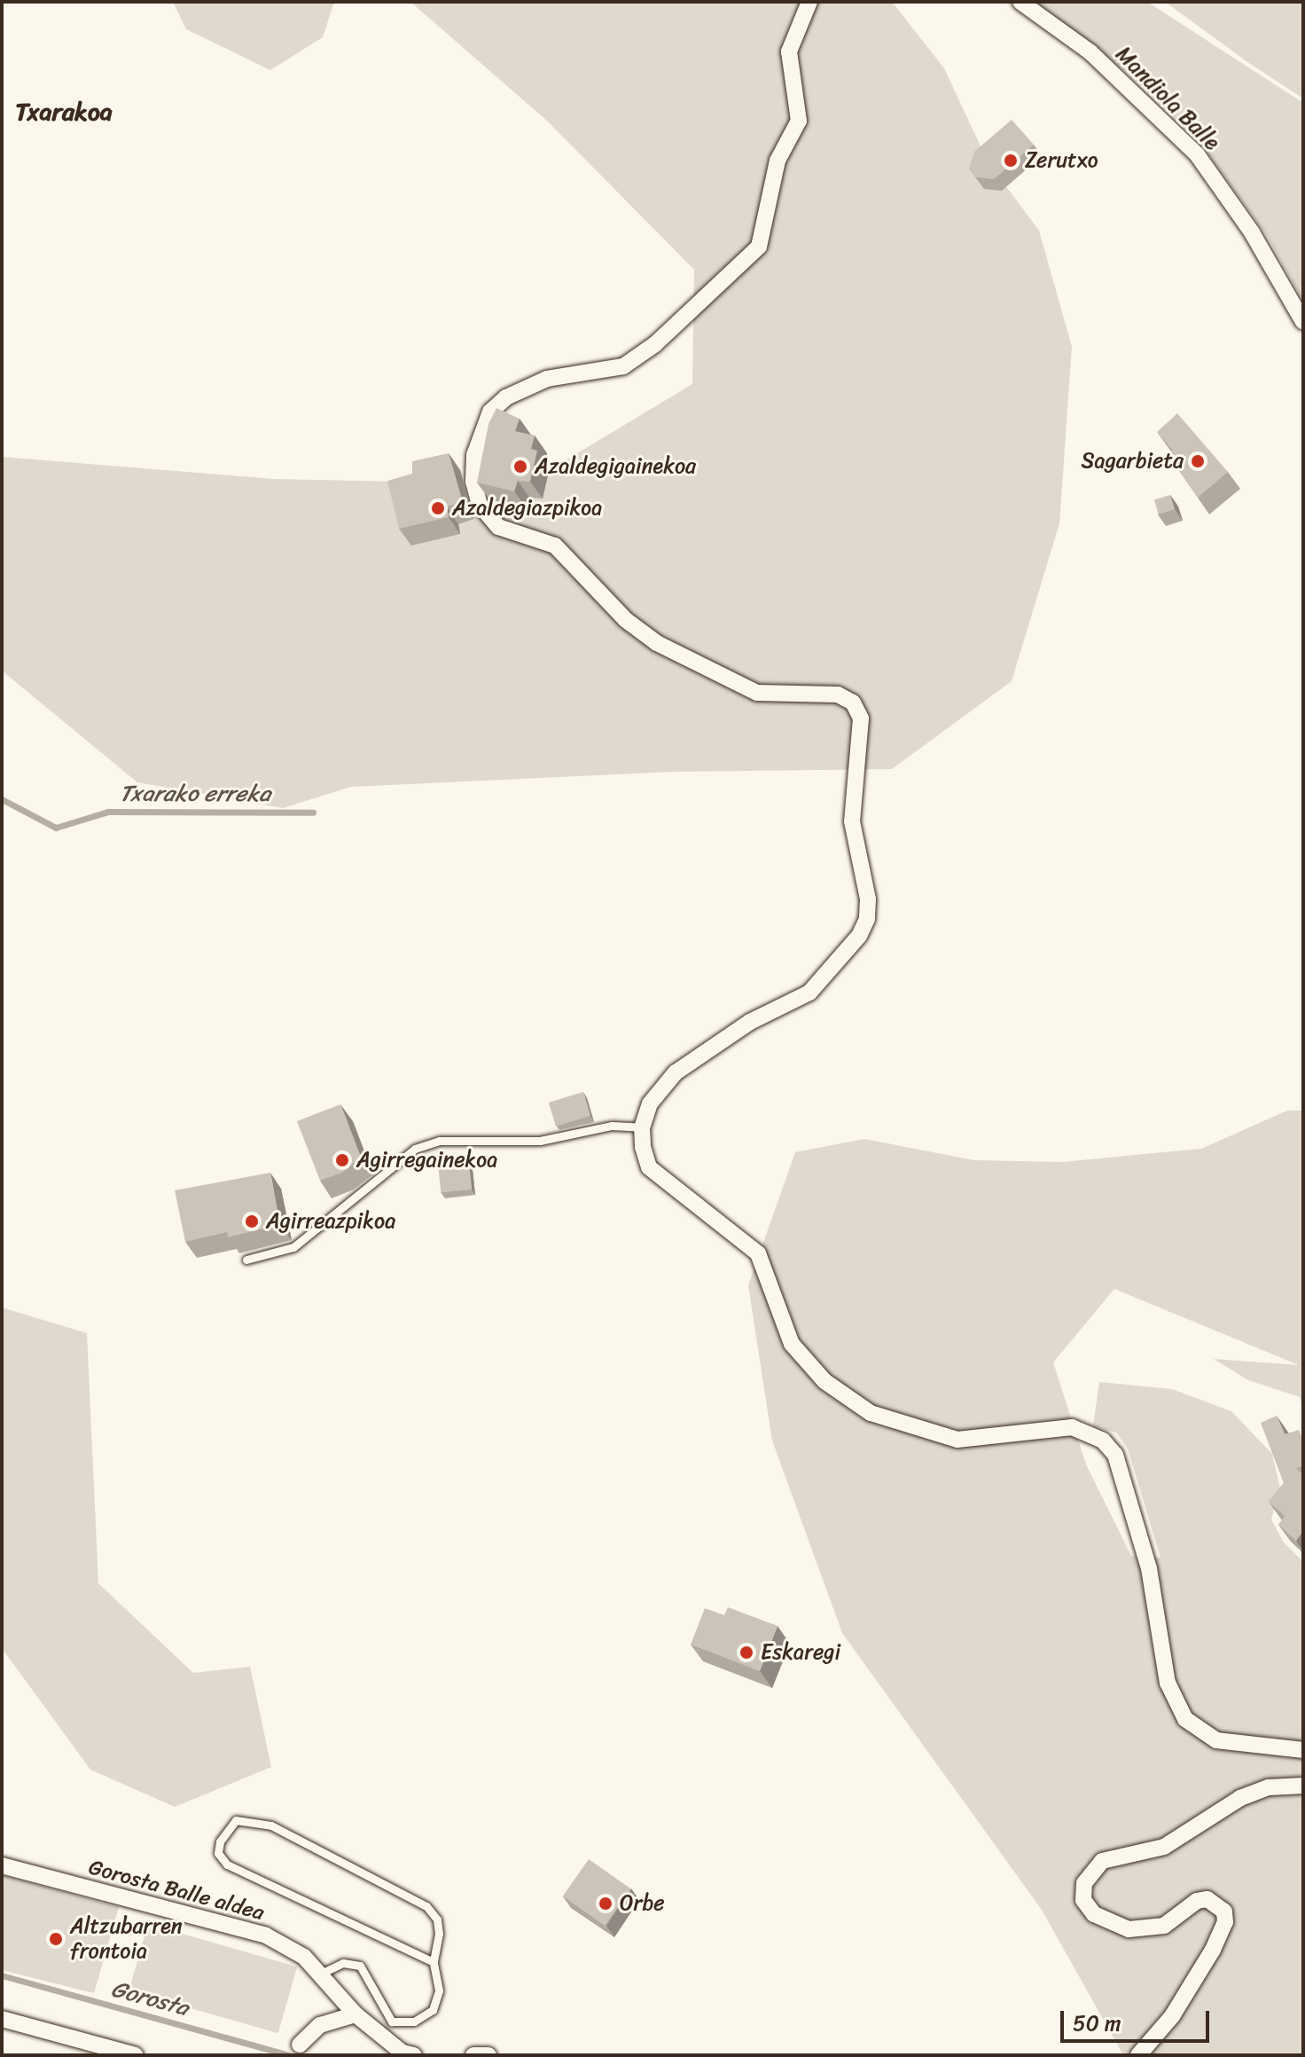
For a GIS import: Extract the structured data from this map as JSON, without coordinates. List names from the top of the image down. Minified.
{"streets":{"street":["Mandiola Balle","Gorosta Balle aldea"]},"districts":["Txarakoa"],"water":["Txarako erreka","Gorosta"],"places":["Zerutxo","Sagarbieta","Azaldegigainekoa","Azaldegiazpikoa","Agirregainekoa","Agirreazpikoa","Eskaregi","Orbe","Altzubarren frontoia"],"scale_bar":"50 m"}
